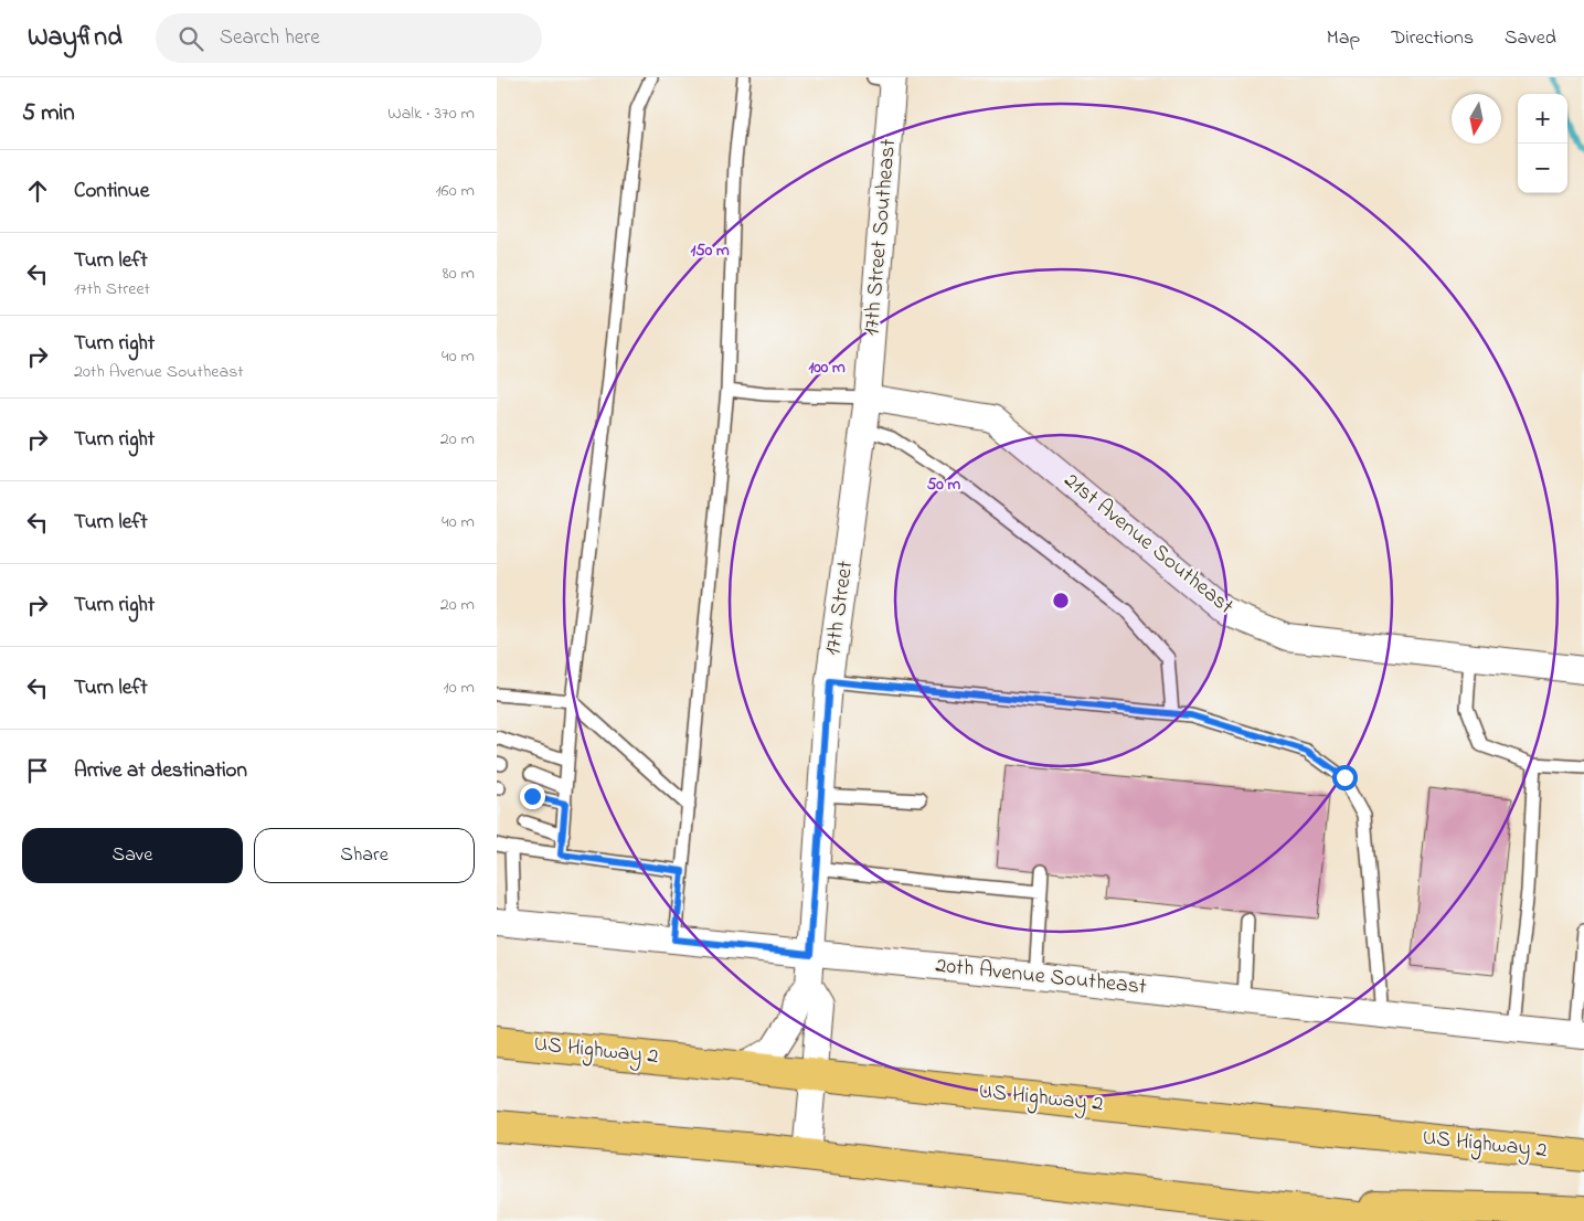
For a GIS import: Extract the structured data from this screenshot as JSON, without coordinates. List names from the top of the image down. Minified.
{"streets":{"highway":["US Highway 2"],"street":["17th Street Southeast","21st Avenue Southeast","17th Street","20th Avenue Southeast"]},"crossings":[["17th Street Southeast","21st Avenue Southeast"],["17th Street Southeast","17th Street"],["21st Avenue Southeast","17th Street"],["17th Street","20th Avenue Southeast"]],"north":"bottom","page":{"header":"Wayfind","search":"Search here","nav":["Map","Directions","Saved"],"heading":["5 min","Walk · 370 m"],"map_buttons":["+","−"],"list":[["Continue","160 m"],["Turn left","17th Street","80 m"],["Turn right","20th Avenue Southeast","40 m"],["Turn right","20 m"],["Turn left","40 m"],["Turn right","20 m"],["Turn left","10 m"],"Arrive at destination"],"buttons":["Save","Share"]},"rings":["150 m","100 m","50 m"]}
